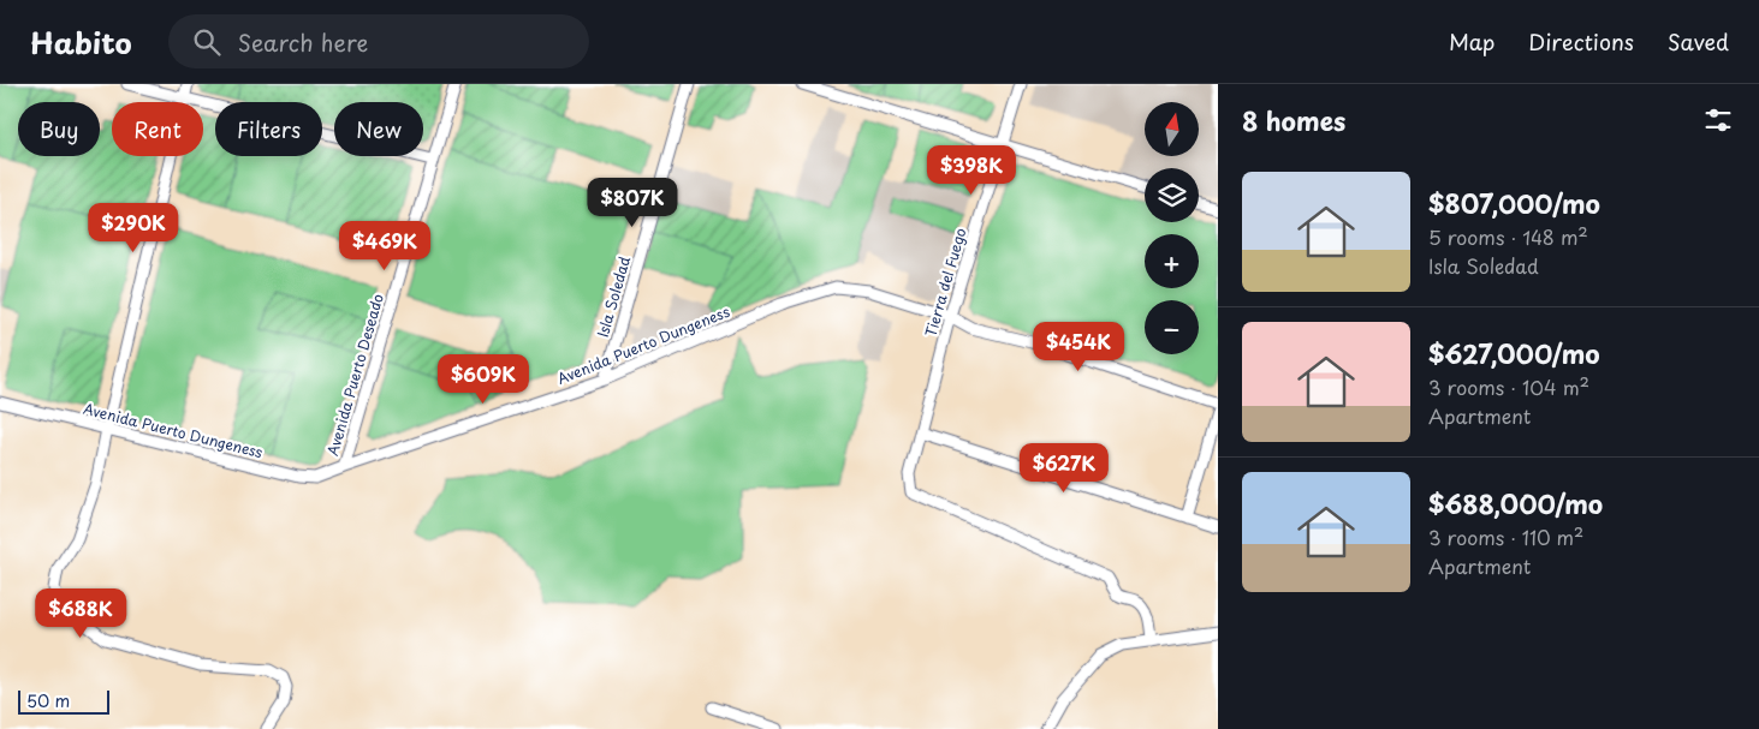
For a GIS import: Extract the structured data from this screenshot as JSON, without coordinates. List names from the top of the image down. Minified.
{"streets":{"street":["Tierra del Fuego","Isla Soledad","Avenida Puerto Dungeness","Avenida Puerto Deseado"]},"crossings":[["Tierra del Fuego","Avenida Puerto Dungeness"],["Isla Soledad","Avenida Puerto Dungeness"],["Avenida Puerto Dungeness","Avenida Puerto Deseado"]],"scale_bar":"50 m","north":"top","page":{"header":"Habito","search":"Search here","nav":["Map","Directions","Saved"],"heading":"8 homes","map_buttons":["+","−"],"chip":["Buy","Rent","Filters","New"],"price":["$398K","$807K","$290K","$469K","$454K","$609K","$627K","$688K"],"list":[{"name":"$807,000/mo","note":"5 rooms · 148 m² · Isla Soledad"},{"name":"$627,000/mo","note":"3 rooms · 104 m² · Apartment"},{"name":"$688,000/mo","note":"3 rooms · 110 m² · Apartment"}],"scale":"50 m"}}
